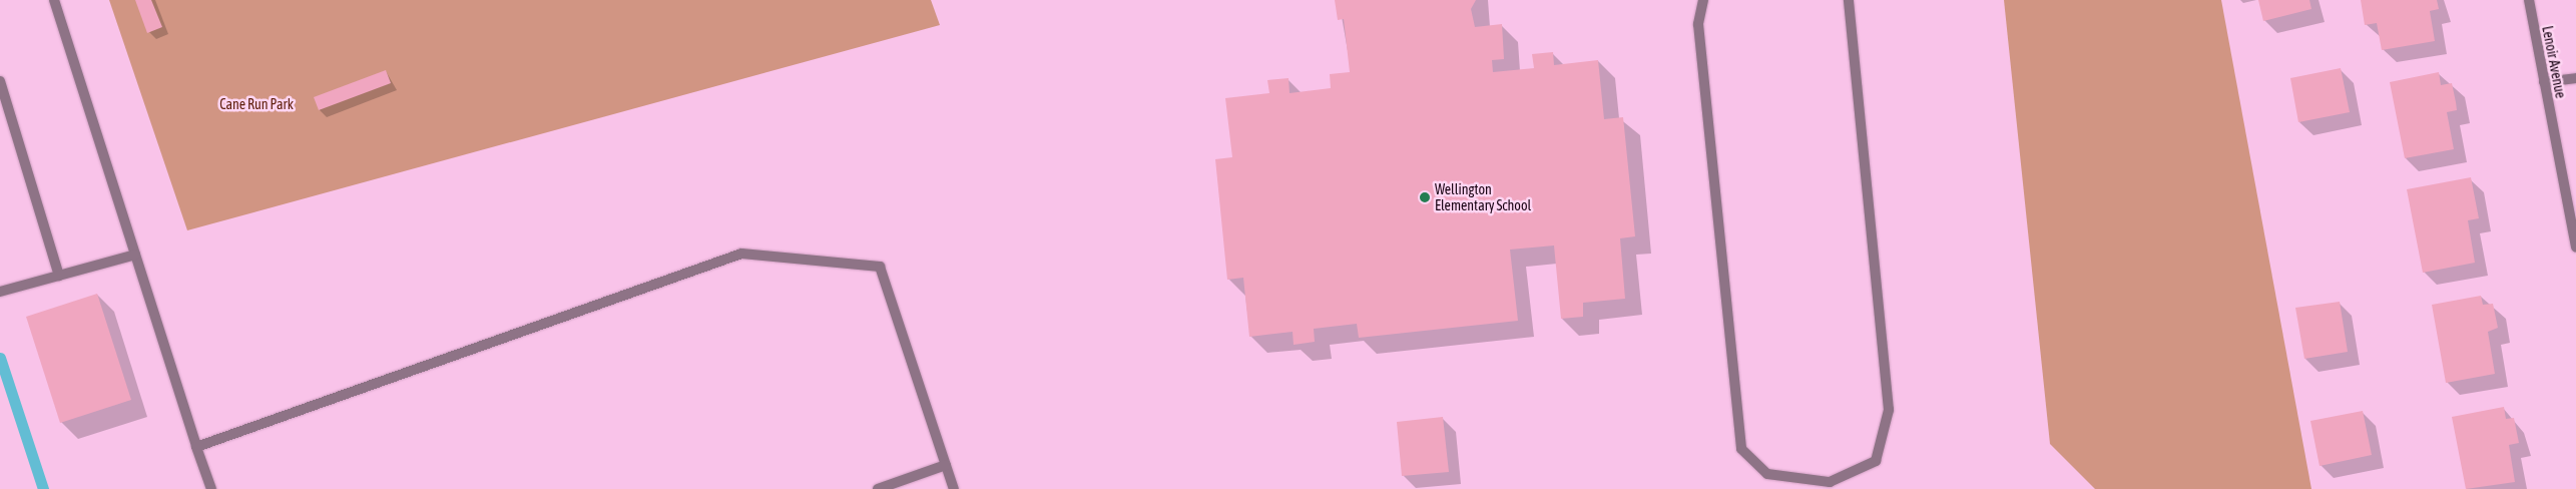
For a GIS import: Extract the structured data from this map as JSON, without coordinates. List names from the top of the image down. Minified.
{"streets":{"street":["Lenoir Avenue"]},"parks":["Cane Run Park"],"places":["Wellington Elementary School"]}
